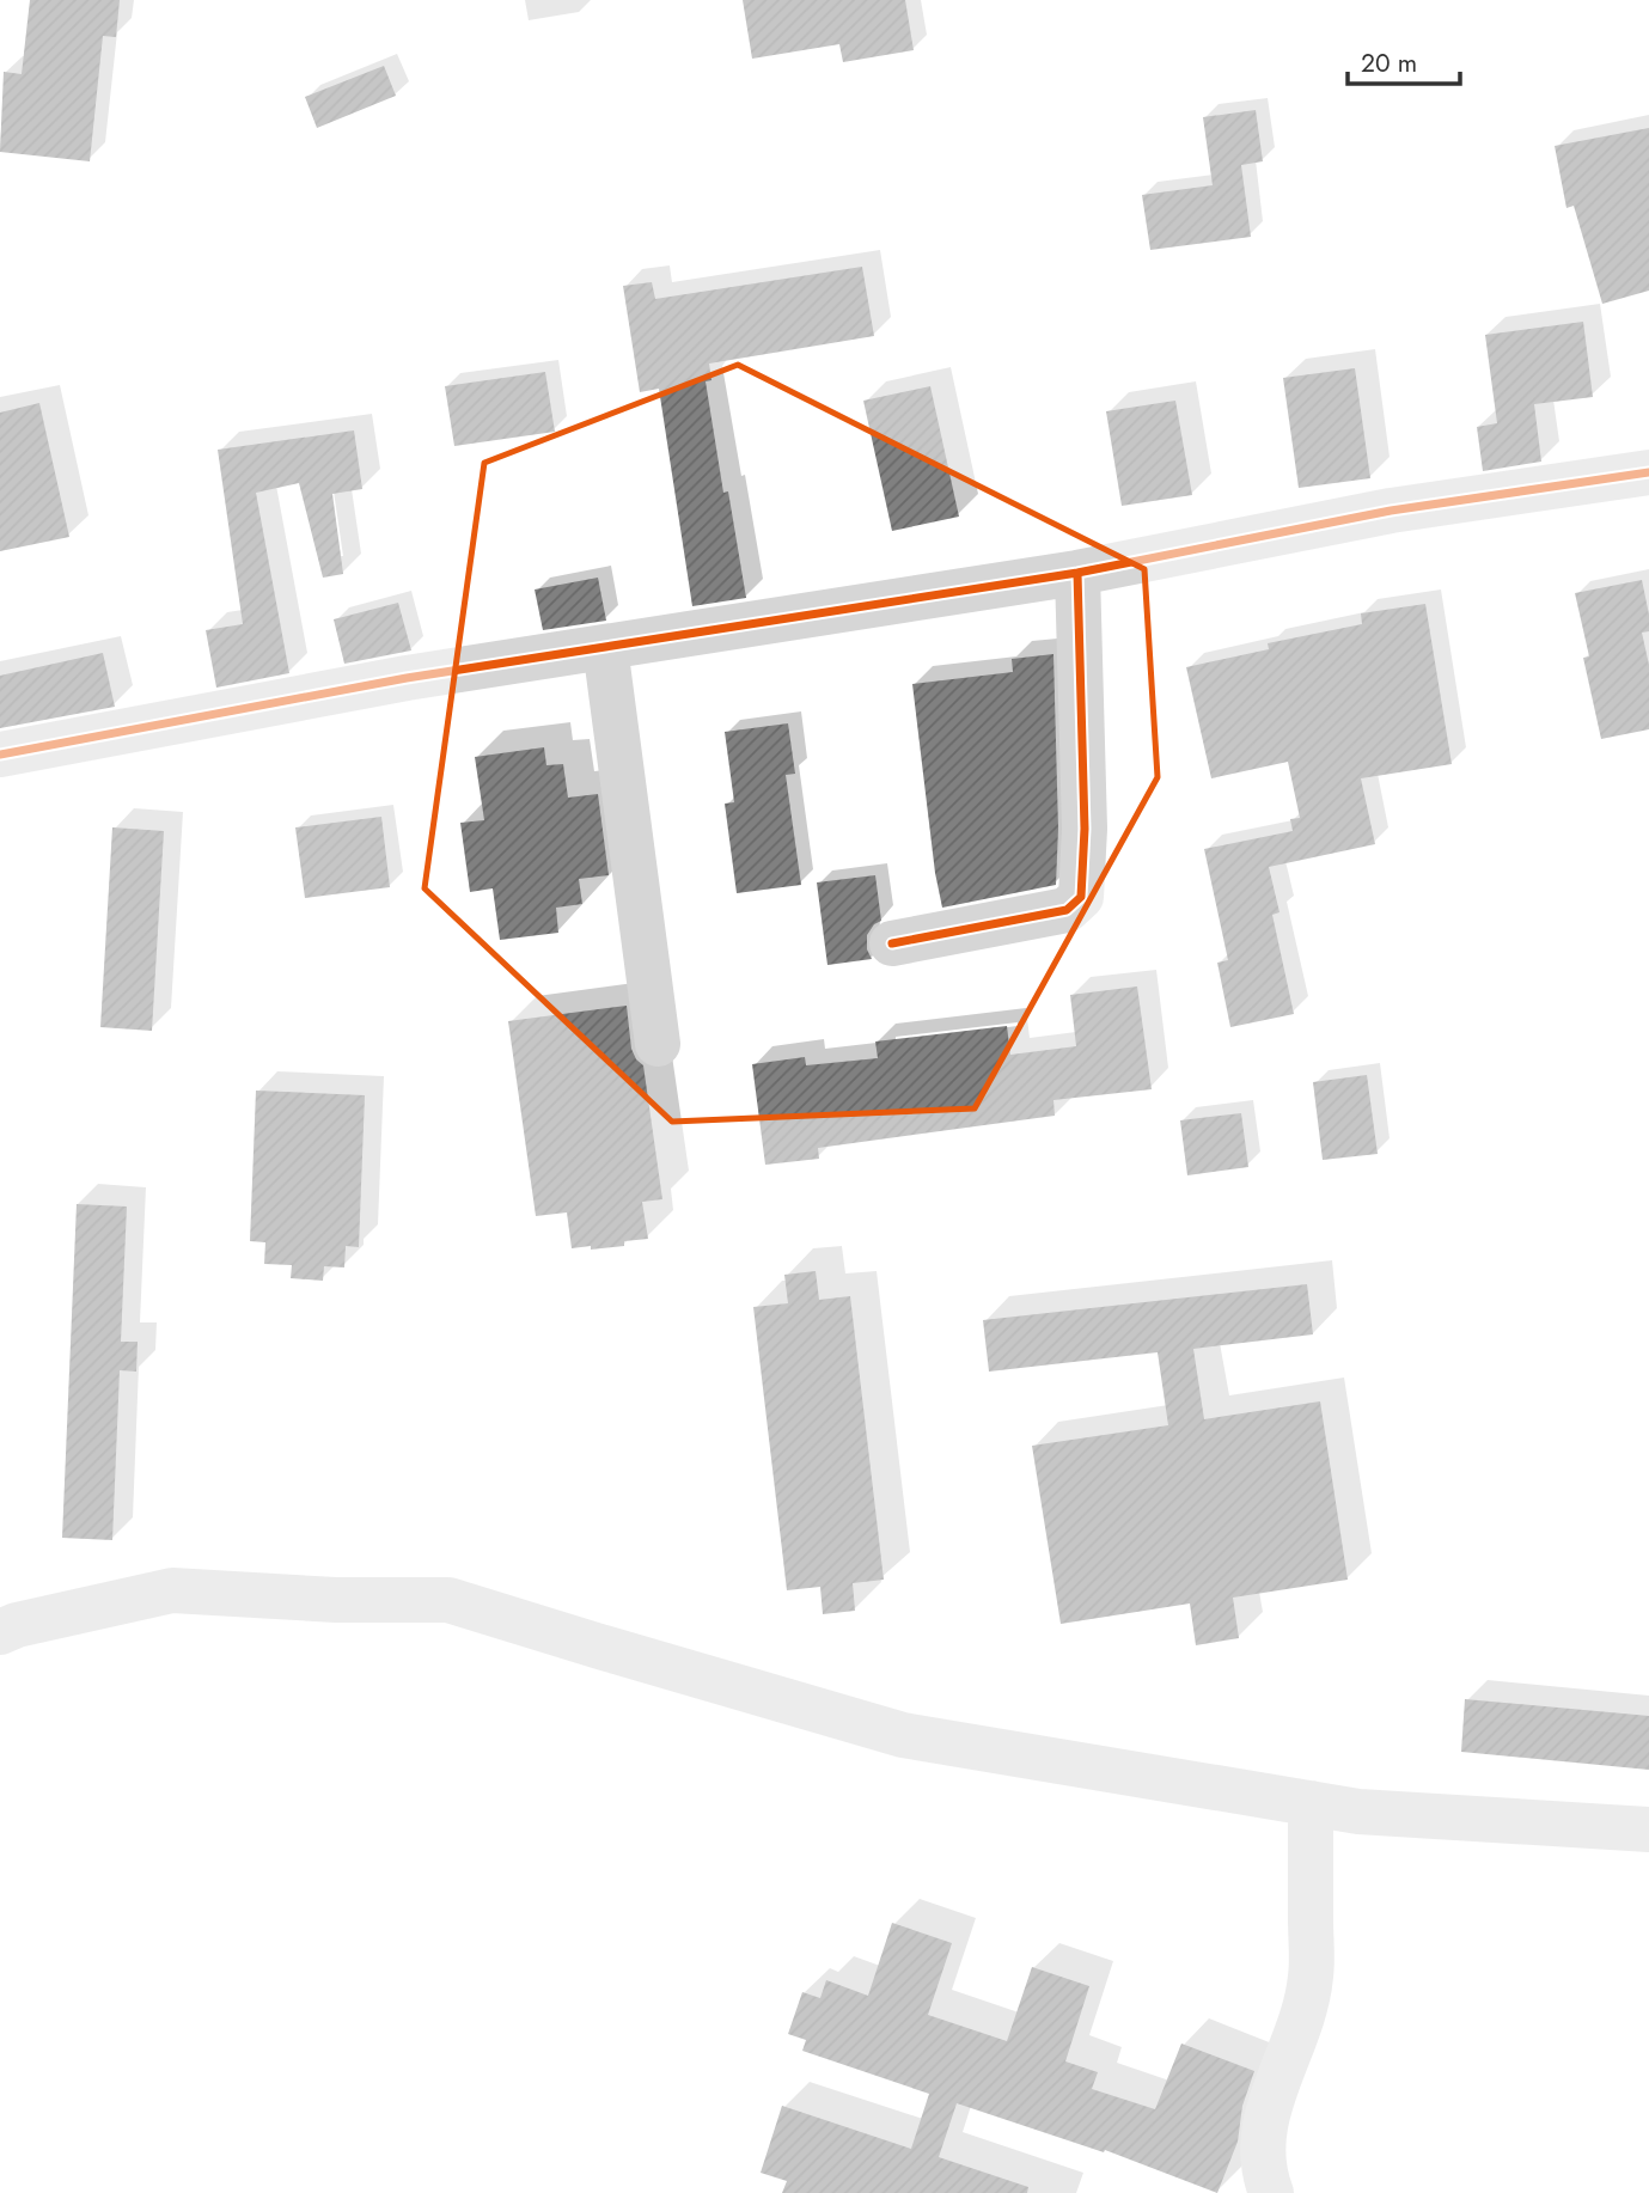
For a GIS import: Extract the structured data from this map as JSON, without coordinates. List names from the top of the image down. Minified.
{"scale_bar":"20 m"}
